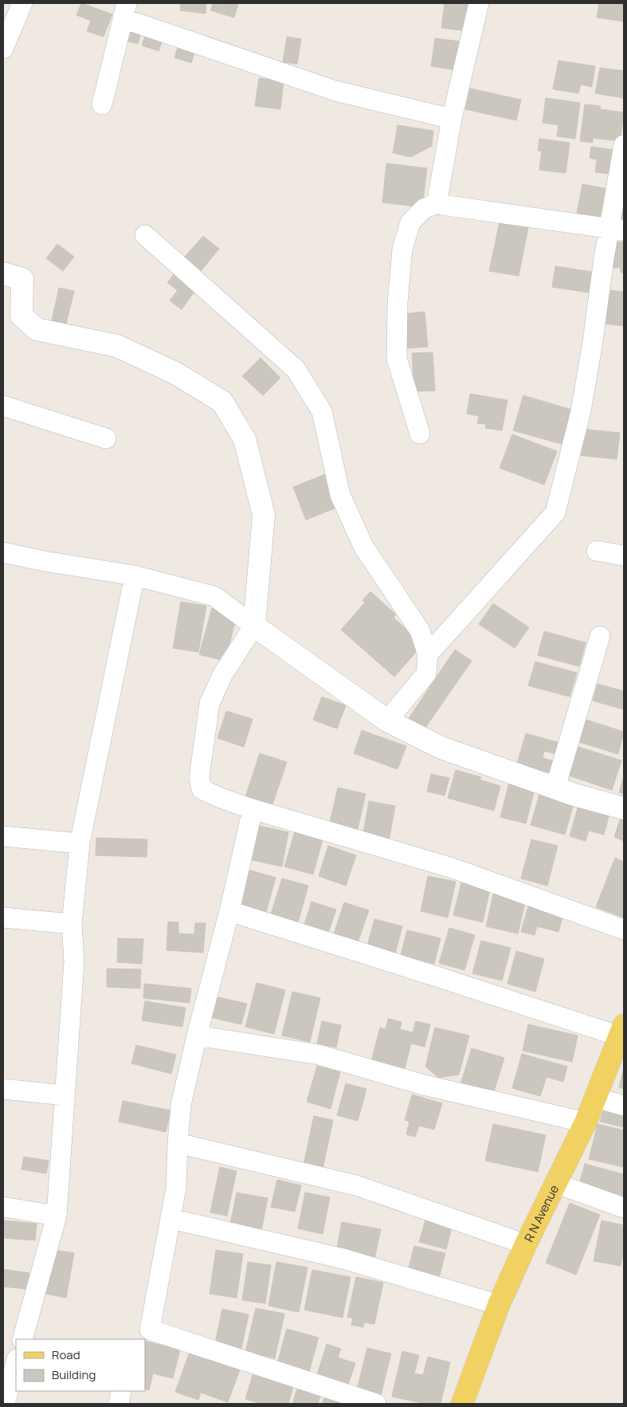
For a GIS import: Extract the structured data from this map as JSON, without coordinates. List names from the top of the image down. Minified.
{"streets":{"main road":["R N Avenue"]},"legend":["Road","Building"]}
